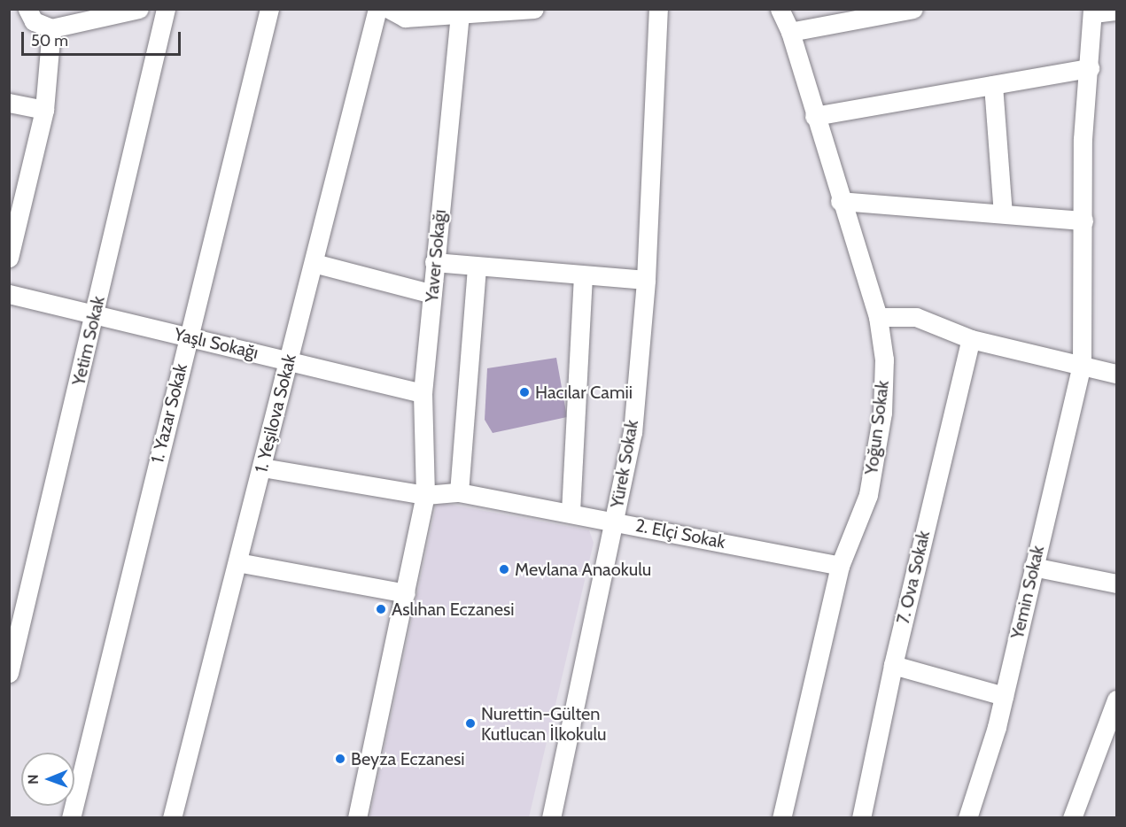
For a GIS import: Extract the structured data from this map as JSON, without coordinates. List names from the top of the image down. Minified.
{"streets":{"street":["Yaver Sokağı","Yetim Sokak","Yaşlı Sokağı","1. Yazar Sokak","1. Yeşilova Sokak","Yoğun Sokak","Yürek Sokak","2. Elçi Sokak","7. Ova Sokak","Yemin Sokak"]},"crossings":[["Yaver Sokağı","Yaşlı Sokağı"],["Yaver Sokağı","2. Elçi Sokak"],["Yetim Sokak","Yaşlı Sokağı"],["Yaşlı Sokağı","1. Yazar Sokak"],["Yaşlı Sokağı","1. Yeşilova Sokak"],["1. Yeşilova Sokak","2. Elçi Sokak"],["Yoğun Sokak","2. Elçi Sokak"],["Yürek Sokak","2. Elçi Sokak"]],"places":["Hacılar Camii","Mevlana Anaokulu","Aslıhan Eczanesi","Nurettin-Gülten Kutlucan İlkokulu","Beyza Eczanesi"],"scale_bar":"50 m","north":"left"}
